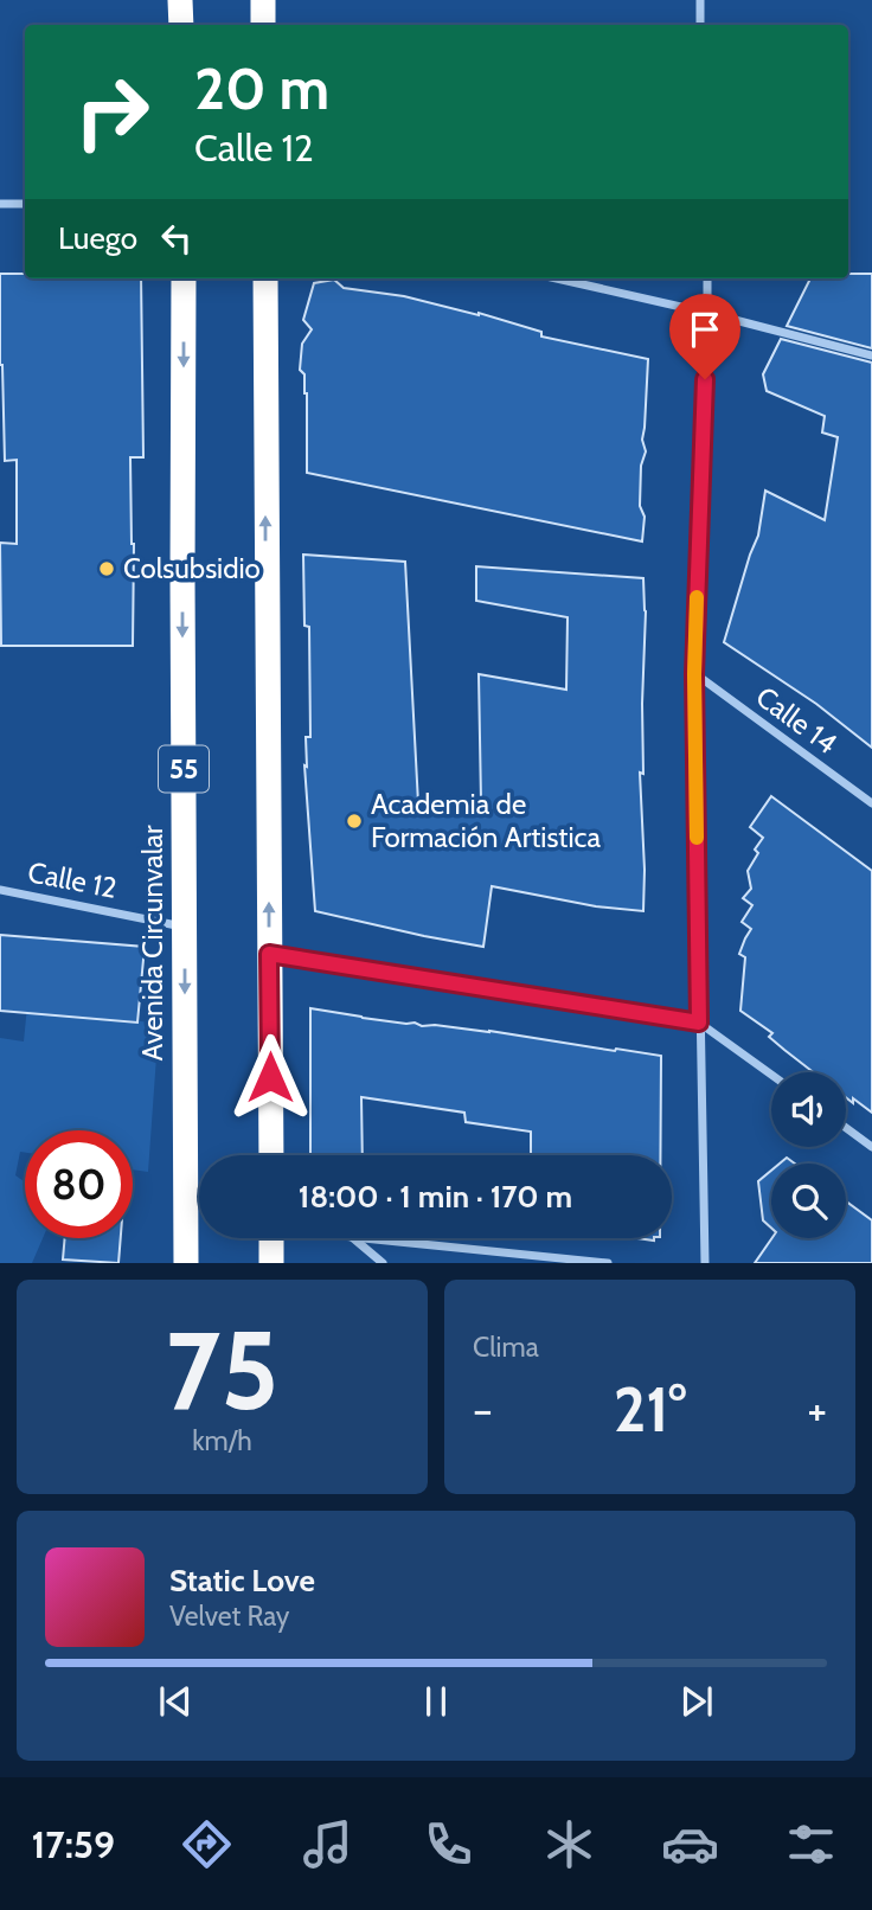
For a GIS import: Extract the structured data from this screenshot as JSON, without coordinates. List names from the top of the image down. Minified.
{"streets":{"highway":["55","Avenida Circunvalar"],"street":["Calle 14","Calle 12"]},"crossings":[["Calle 12","Avenida Circunvalar"]],"places":["Colsubsidio","Academia de Formación Artistica"],"page":{"turn":["20 m","Calle 12"],"then":"Luego","limit":"80","trip":"18:00 · 1 min · 170 m","tile":[["75","km/h"],"Clima"],"heat":["−","21°","+"],"song":["Static Love","Velvet Ray"],"tabs":"17:59"}}
